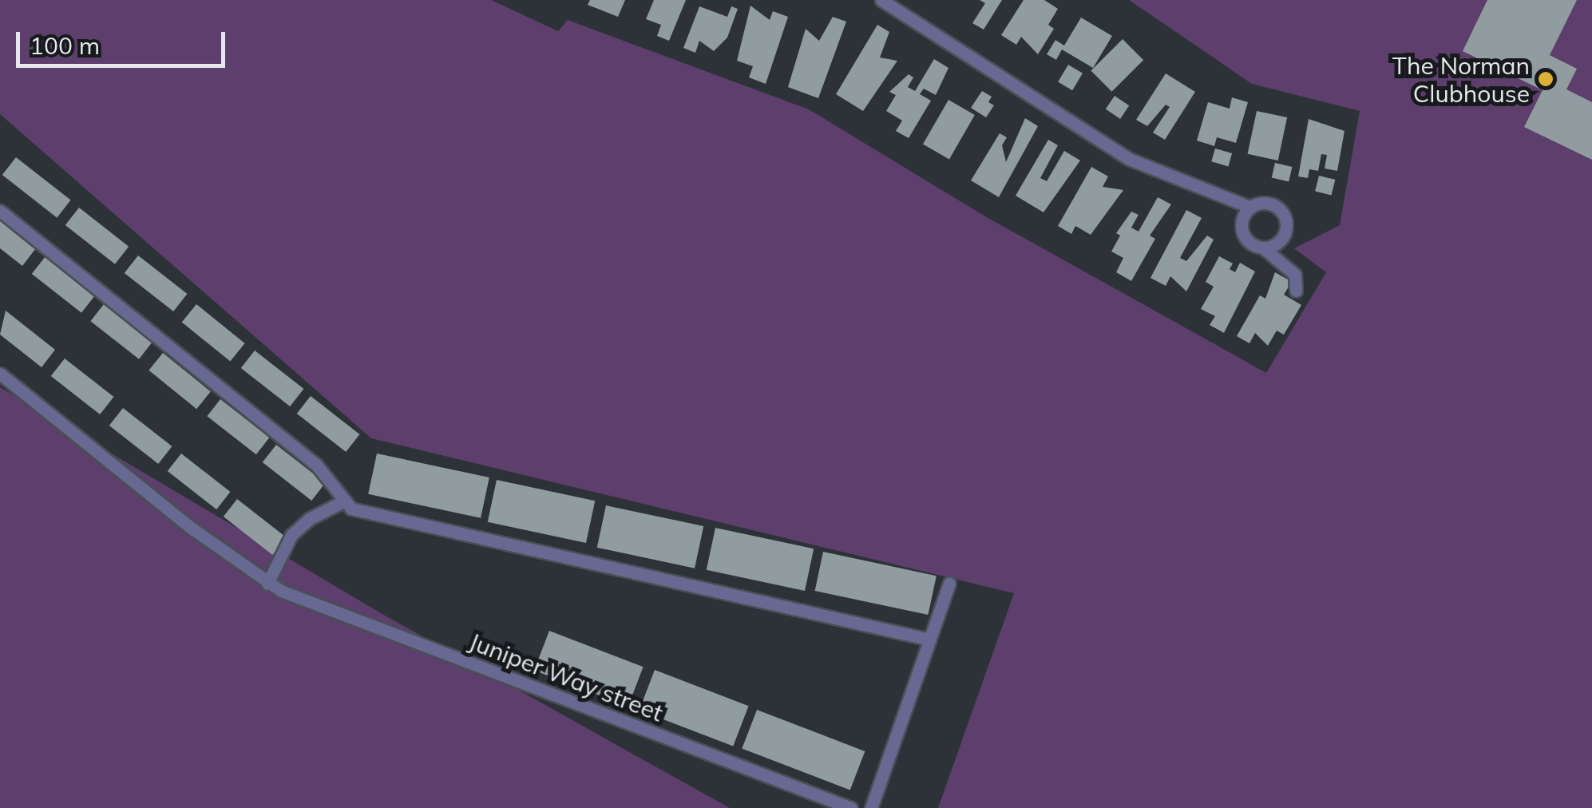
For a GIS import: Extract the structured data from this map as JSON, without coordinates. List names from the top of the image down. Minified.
{"streets":{"street":["Juniper Way street"]},"places":["The Norman Clubhouse"],"scale_bar":"100 m"}
